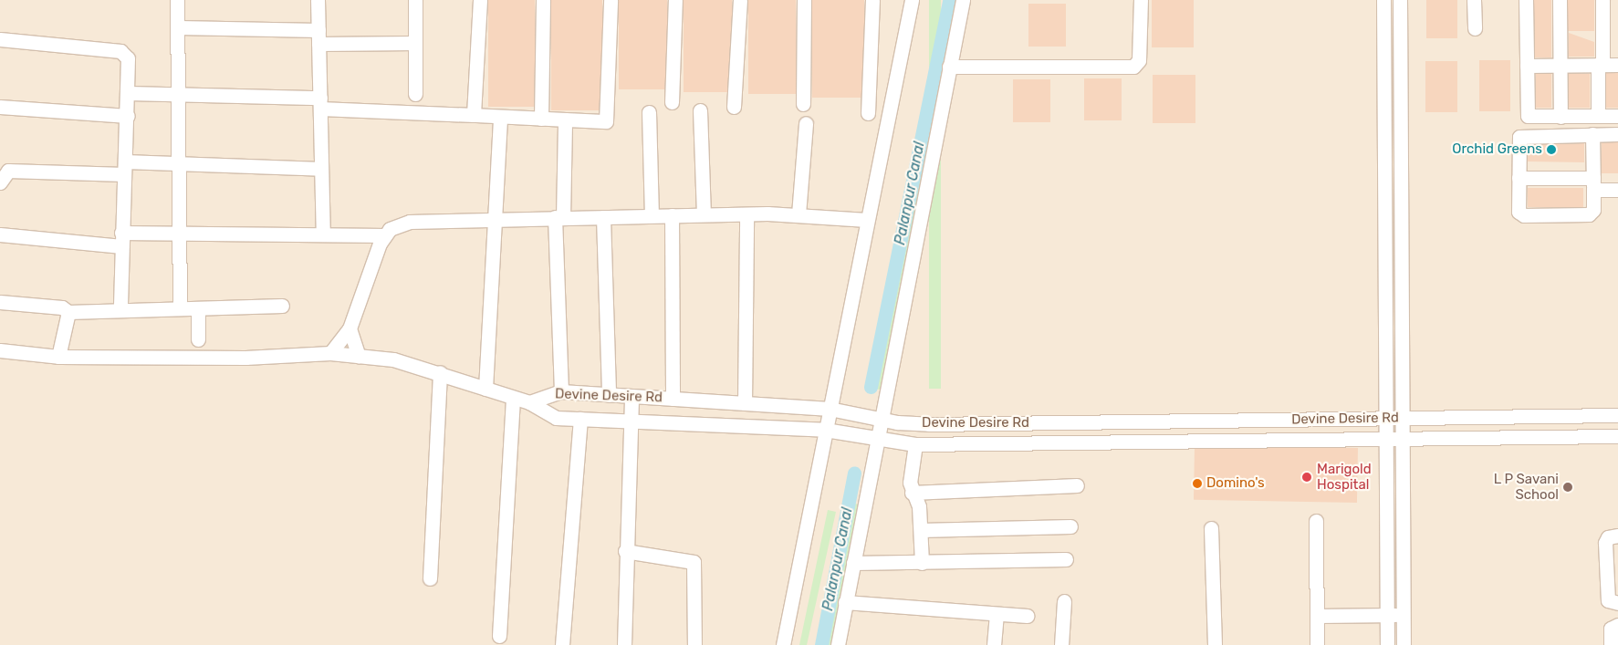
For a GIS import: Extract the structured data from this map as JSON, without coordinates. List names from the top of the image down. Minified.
{"streets":{"street":["Devine Desire Rd"]},"water":["Palanpur Canal"],"places":["Orchid Greens","Marigold Hospital","Domino's","L P Savani School"]}
